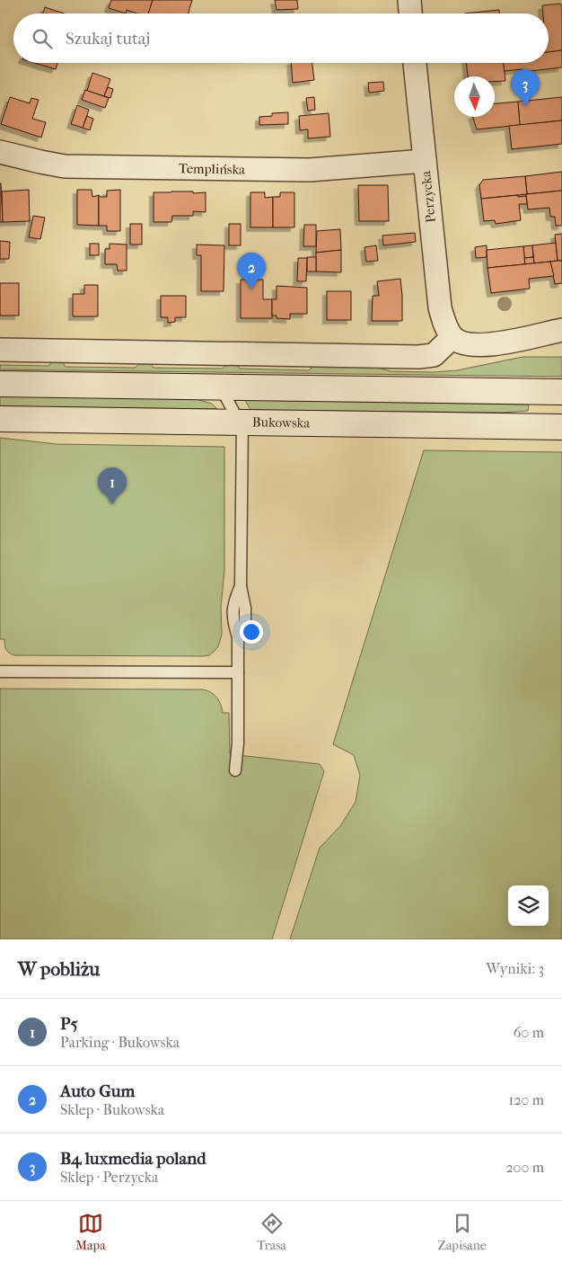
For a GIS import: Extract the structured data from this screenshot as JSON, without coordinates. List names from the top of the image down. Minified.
{"streets":{"main road":["Bukowska"],"street":["Templińska","Perzycka"]},"crossings":[["Templińska","Perzycka"]],"north":"bottom","page":{"search":"Szukaj tutaj","pins":["3","2","1"],"heading":["W pobliżu","Wyniki: 3"],"list":[{"mark":"1","name":"P5","note":"Parking · Bukowska","value":"60 m"},{"mark":"2","name":"Auto Gum","note":"Sklep · Bukowska","value":"120 m"},{"mark":"3","name":"B4 luxmedia poland","note":"Sklep · Perzycka","value":"200 m"}],"nav":["Mapa","Trasa","Zapisane"]}}
